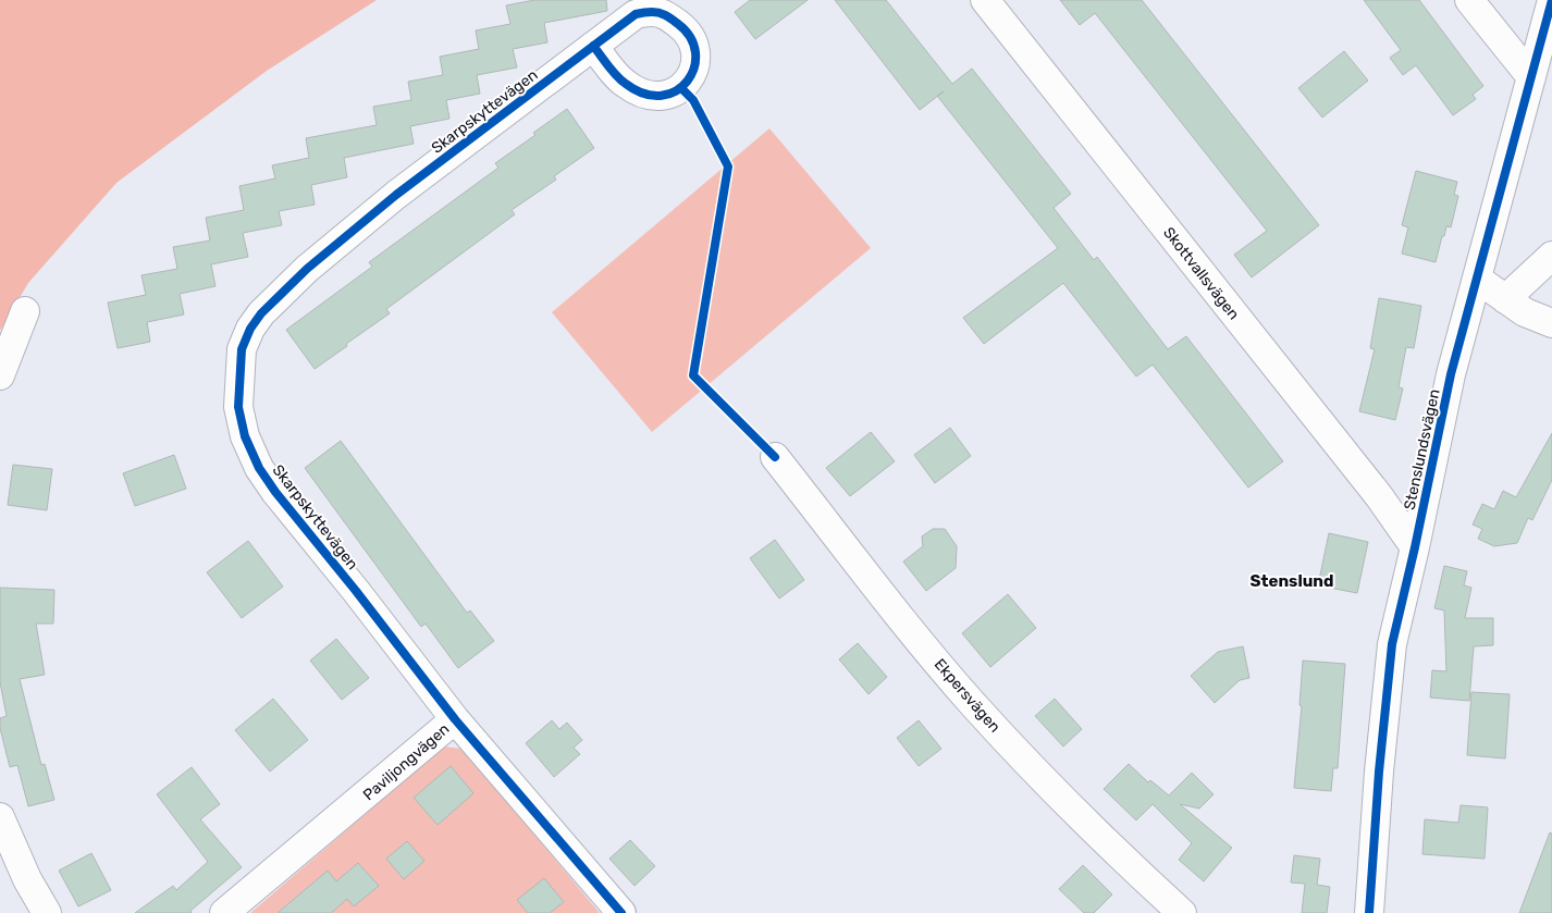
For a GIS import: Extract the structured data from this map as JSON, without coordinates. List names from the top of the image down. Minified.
{"streets":{"street":["Skarpskyttevägen","Skottvallsvägen","Stenslundsvägen","Ekpersvägen","Paviljongvägen"]},"crossings":[["Skarpskyttevägen","Paviljongvägen"],["Skottvallsvägen","Stenslundsvägen"]],"districts":["Stenslund"]}
